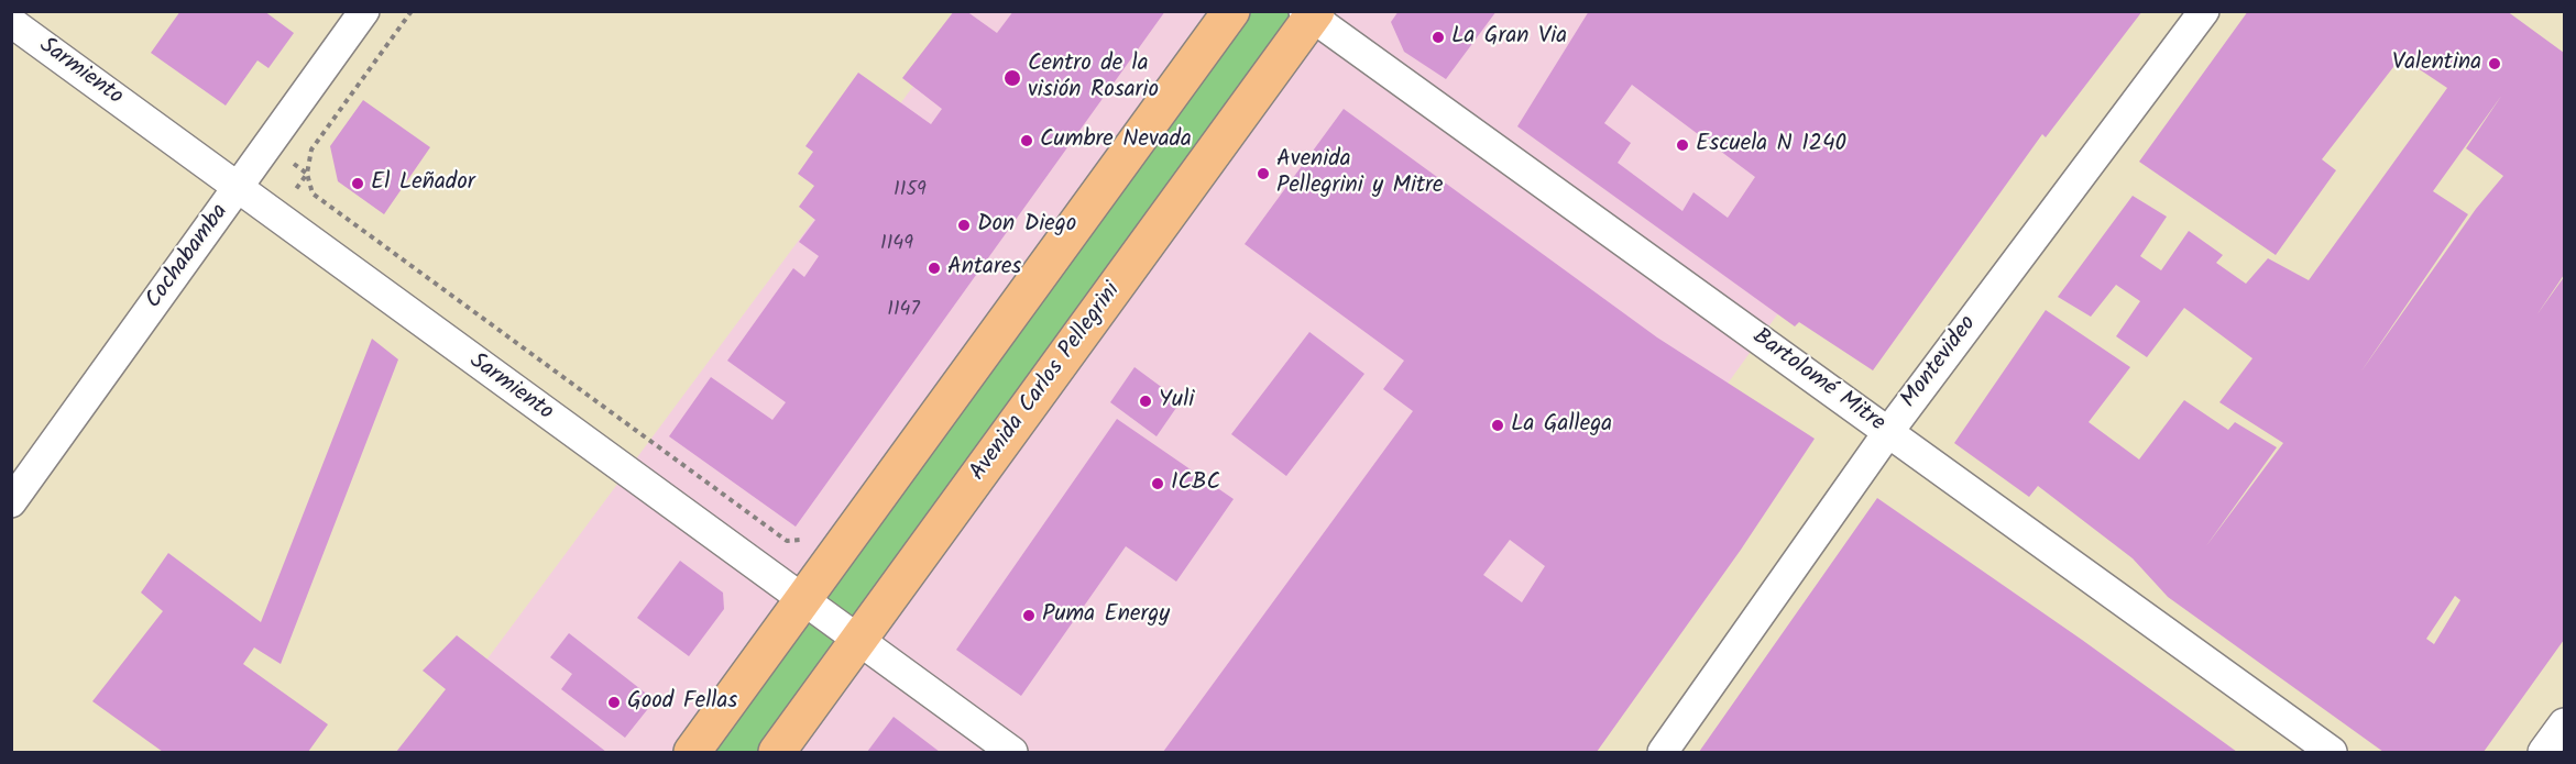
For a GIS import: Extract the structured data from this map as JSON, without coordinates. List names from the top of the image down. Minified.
{"streets":{"main road":["Avenida Carlos Pellegrini"],"street":["Sarmiento","Cochabamba","Montevideo","Bartolomé Mitre"]},"crossings":[["Sarmiento","Cochabamba"],["Sarmiento","Avenida Carlos Pellegrini"],["Montevideo","Bartolomé Mitre"],["Bartolomé Mitre","Avenida Carlos Pellegrini"]],"places":["La Gran Via","Valentina","Centro de la visión Rosario","Cumbre Nevada","Escuela N 1240","Avenida Pellegrini y Mitre","El Leñador","Don Diego","Antares","Yuli","La Gallega","ICBC","Puma Energy","Good Fellas"],"house_numbers":["1159","1149","1147"]}
